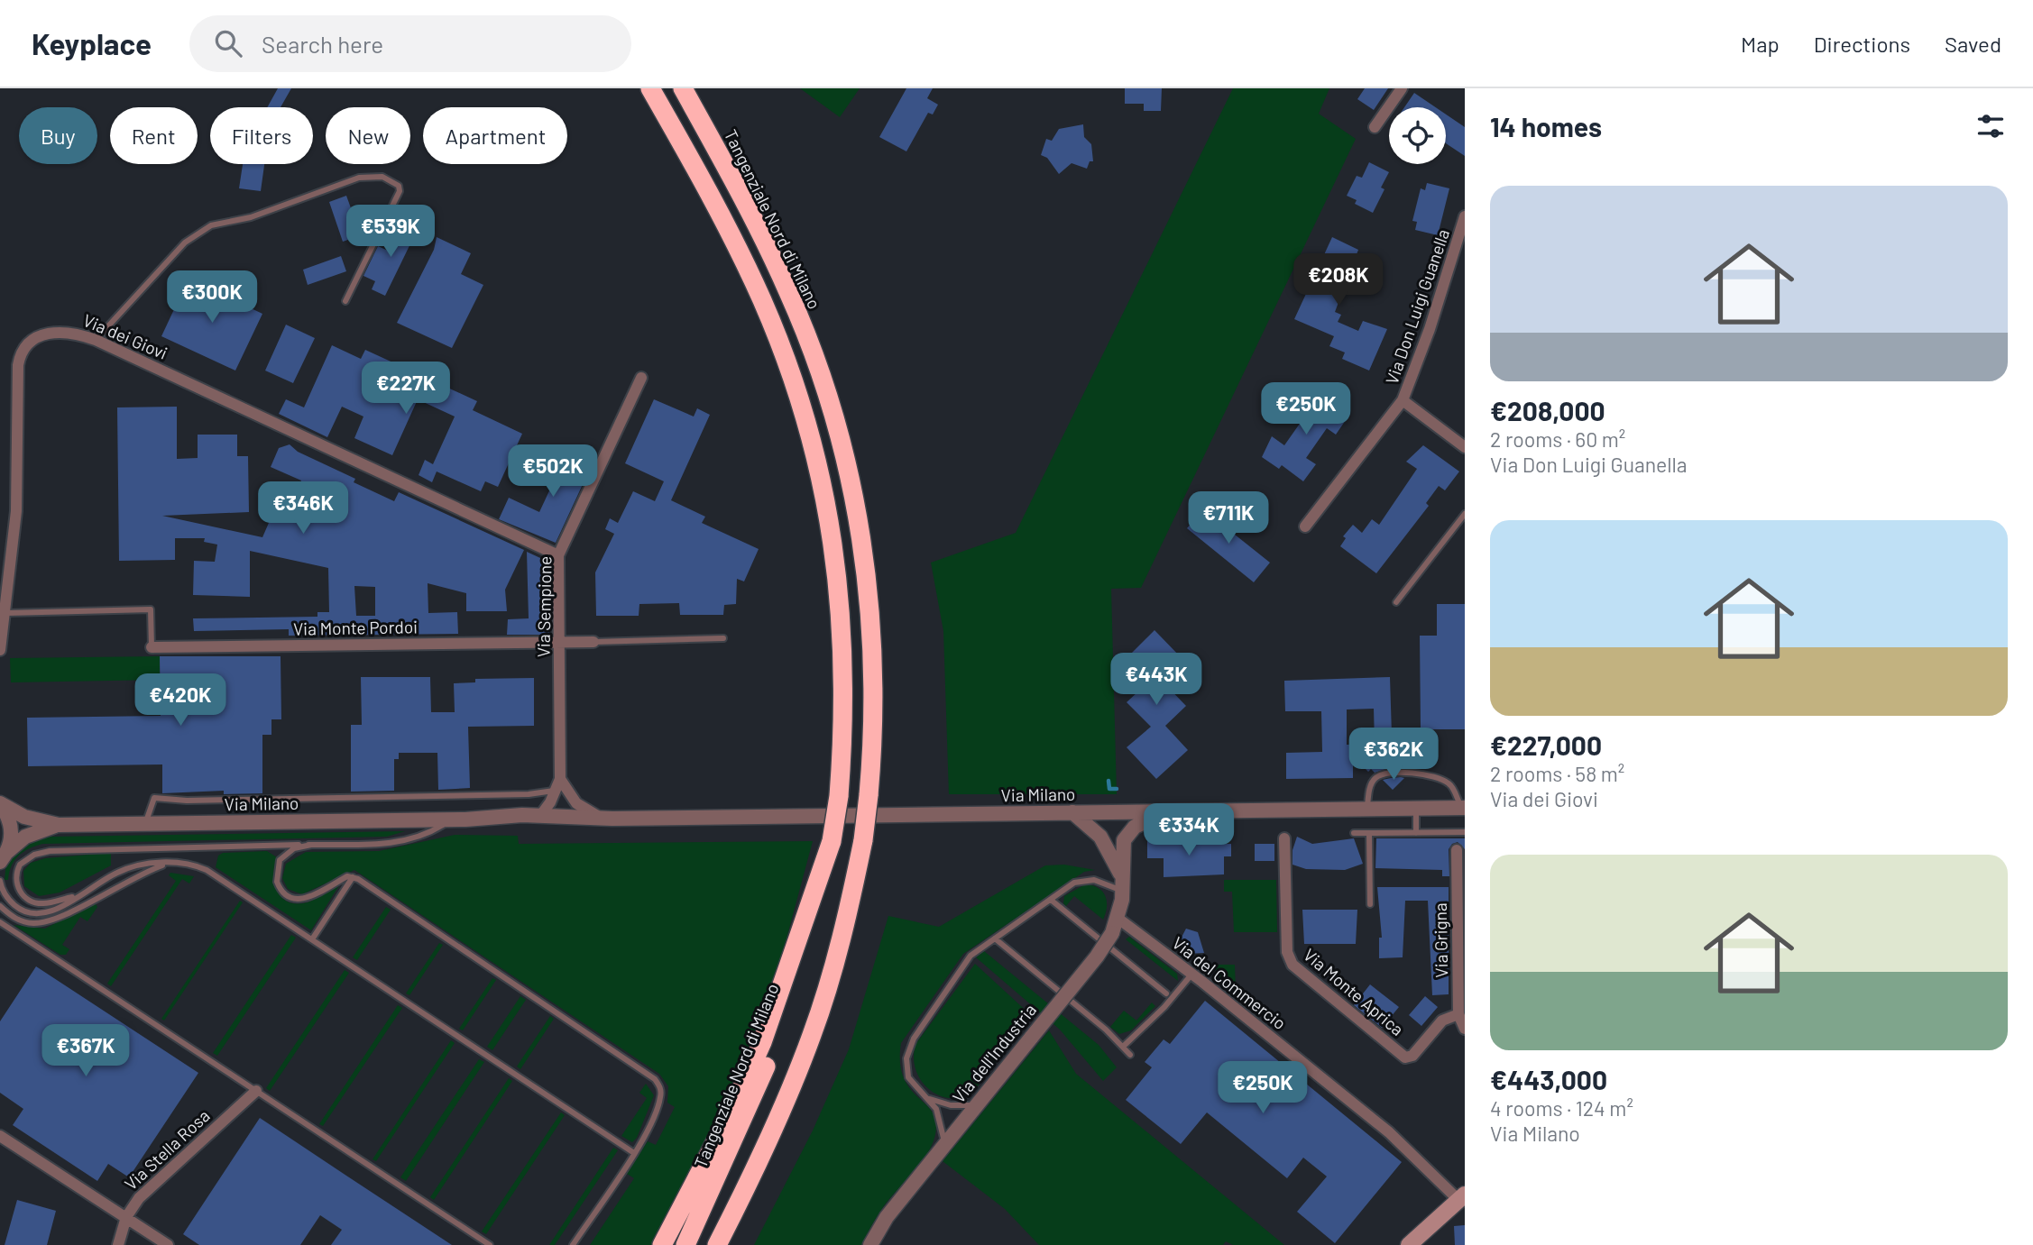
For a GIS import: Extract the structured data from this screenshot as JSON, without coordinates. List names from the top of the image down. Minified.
{"streets":{"highway":["Tangenziale Nord di Milano"],"street":["Via Don Luigi Guanella","Via dei Giovi","Via Sempione","Via Monte Pordoi","Via Milano","Via Grigna","Via del Commercio","Via Monte Aprica","Via dell'Industria","Via Stella Rosa"]},"crossings":[["Via dei Giovi","Via Sempione"],["Via Sempione","Via Monte Pordoi"],["Via Sempione","Via Milano"],["Via Milano","Via dell'Industria"],["Via Grigna","Via Monte Aprica"],["Via del Commercio","Via dell'Industria"]],"page":{"header":"Keyplace","search":"Search here","nav":["Map","Directions","Saved"],"heading":"14 homes","chip":["Buy","Rent","Filters","New","Apartment"],"list":[{"name":"€208,000","note":"2 rooms · 60 m² · Via Don Luigi Guanella"},{"name":"€227,000","note":"2 rooms · 58 m² · Via dei Giovi"},{"name":"€443,000","note":"4 rooms · 124 m² · Via Milano"}],"price":["€539K","€208K","€300K","€227K","€250K","€502K","€346K","€711K","€443K","€420K","€362K","€334K","€367K","€250K"]}}
